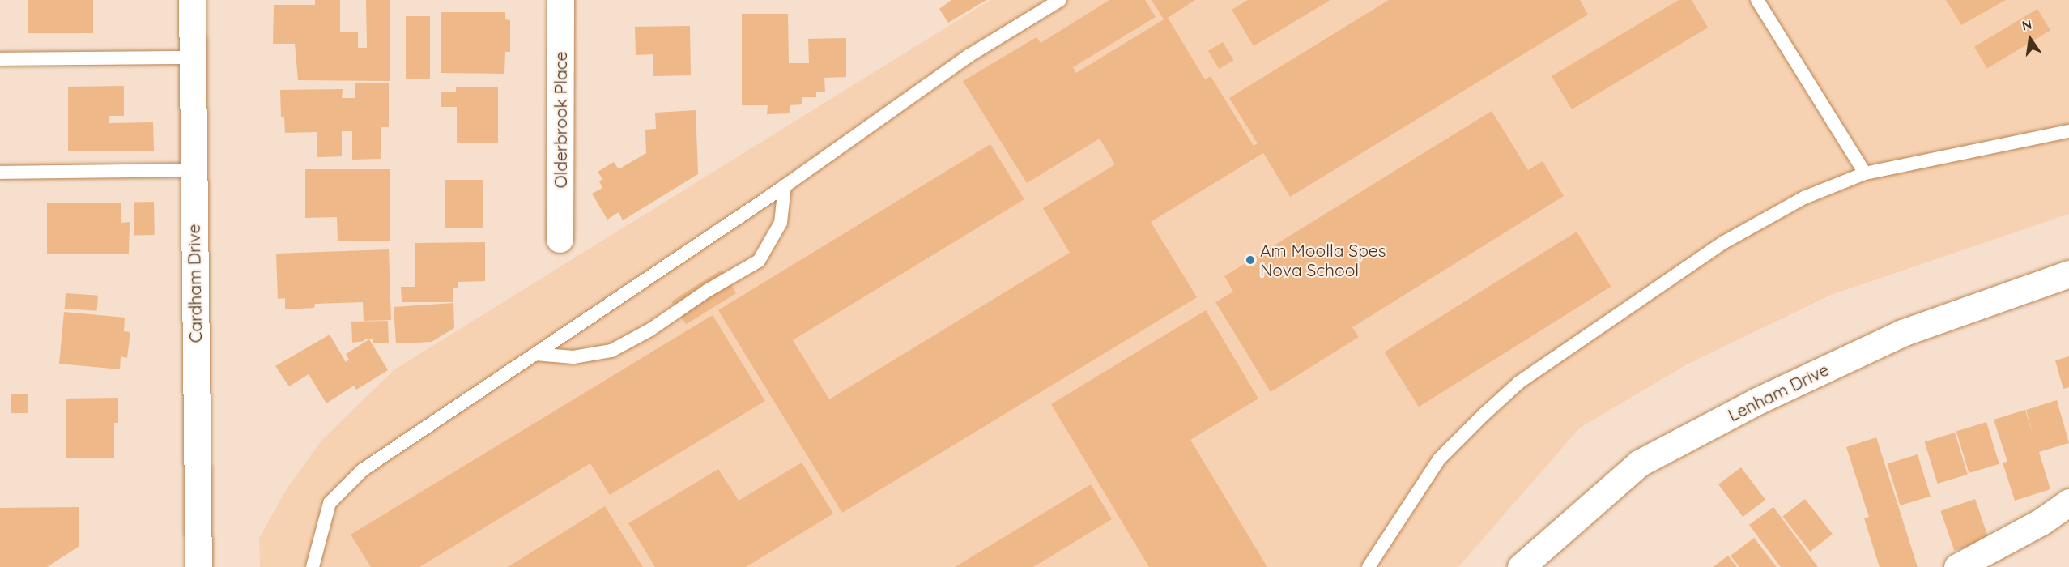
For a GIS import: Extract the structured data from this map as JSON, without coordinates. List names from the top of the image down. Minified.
{"streets":{"street":["Olderbrook Place","Cardham Drive","Lenham Drive"]},"places":["Am Moolla Spes Nova School"],"north":"top"}
